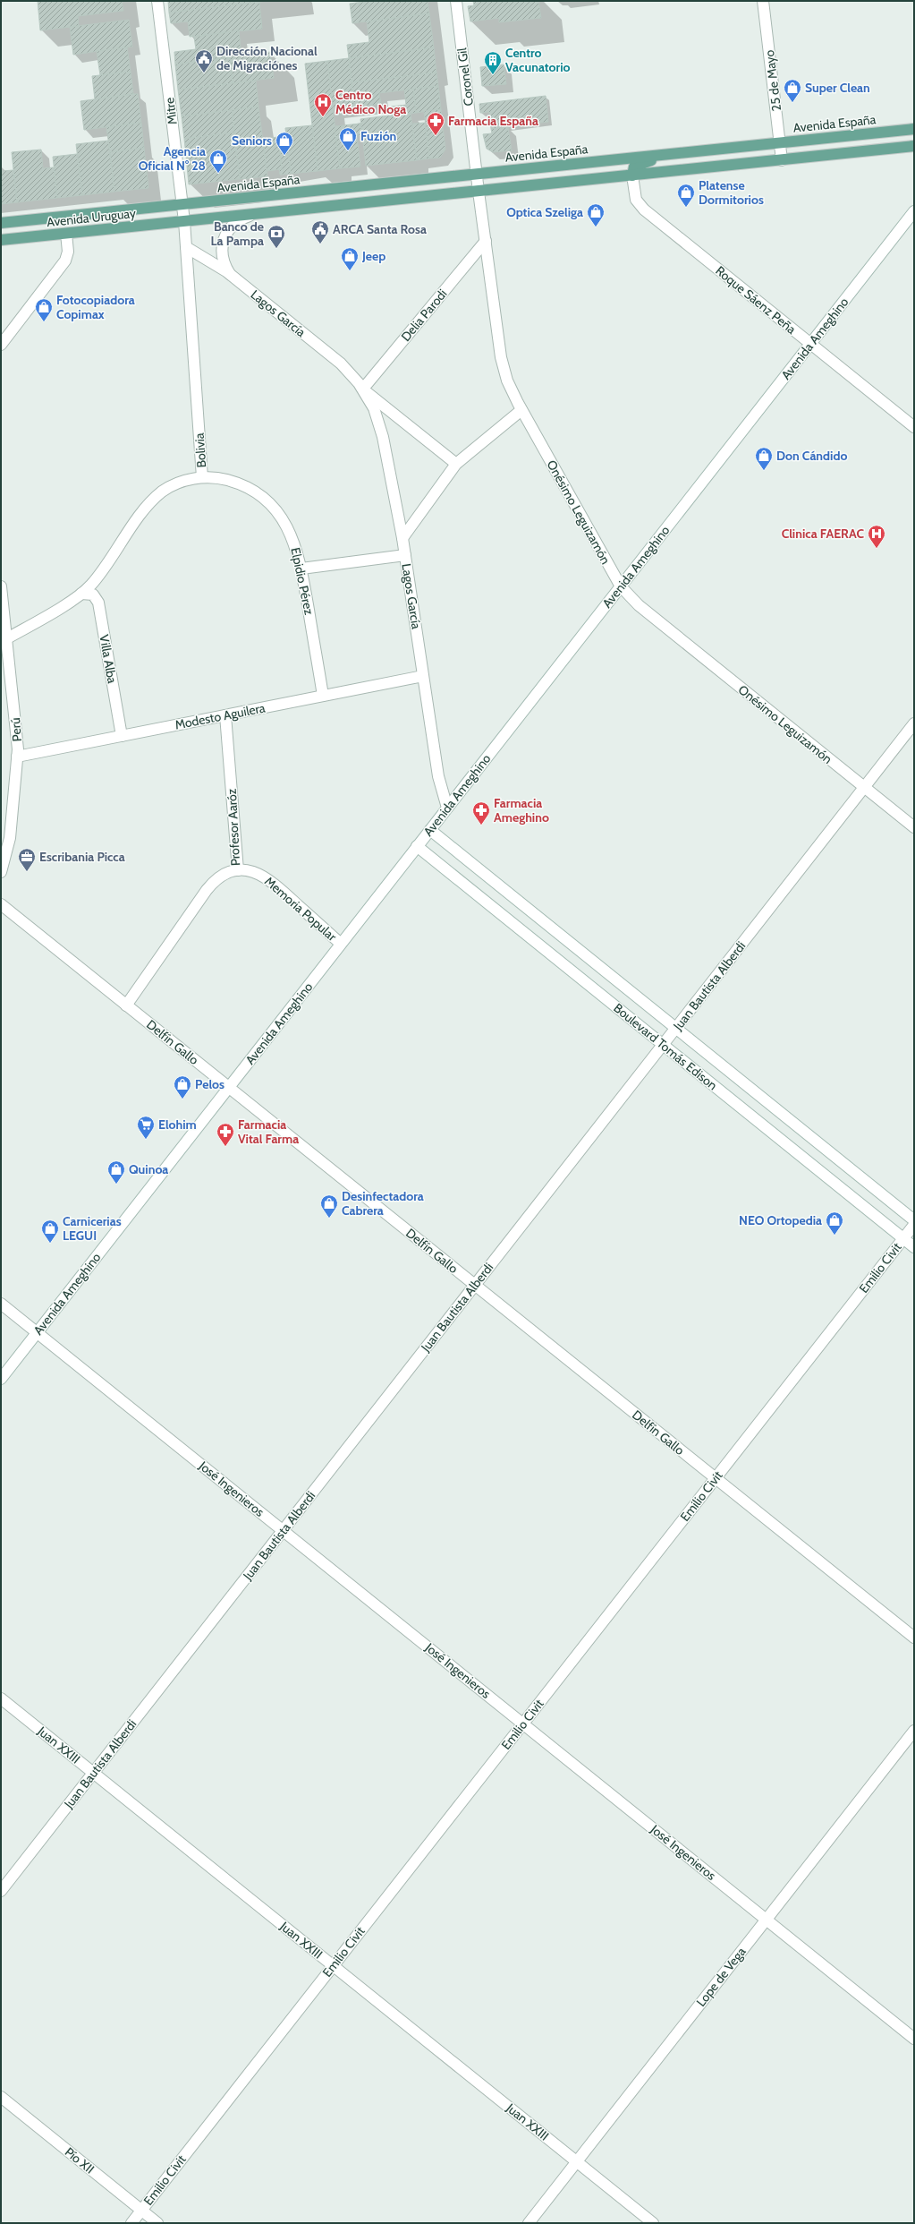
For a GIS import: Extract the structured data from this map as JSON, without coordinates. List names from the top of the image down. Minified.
{"streets":{"main road":["Avenida España","Avenida Uruguay"],"street":["Coronel Gil","25 de Mayo","Mitre","Roque Sáenz Peña","Lagos García","Delia Parodi","Avenida Ameghino","Bolivia","Onésimo Leguizamón","Elpidio Pérez","Villa Alba","Modesto Aguilera","Perú","Profesor Aaróz","Memoria Popular","Juan Bautista Alberdi","Delfín Gallo","Boulevard Tomás Edison","Emilio Civit","José Ingenieros","Juan XXIII","Lope de Vega","Pío XII"]},"crossings":[["Coronel Gil","Avenida España"],["Coronel Gil","Onésimo Leguizamón"],["25 de Mayo","Avenida España"],["Mitre","Avenida España"],["Mitre","Avenida Uruguay"],["Mitre","Bolivia"],["Avenida España","Avenida Uruguay"],["Avenida España","Onésimo Leguizamón"],["Avenida Uruguay","Bolivia"],["Roque Sáenz Peña","Avenida Ameghino"],["Lagos García","Delia Parodi"],["Lagos García","Avenida Ameghino"],["Lagos García","Bolivia"],["Lagos García","Modesto Aguilera"],["Delia Parodi","Onésimo Leguizamón"],["Avenida Ameghino","Onésimo Leguizamón"],["Avenida Ameghino","Memoria Popular"],["Avenida Ameghino","Delfín Gallo"],["Avenida Ameghino","Boulevard Tomás Edison"],["Avenida Ameghino","José Ingenieros"],["Bolivia","Elpidio Pérez"],["Bolivia","Villa Alba"],["Bolivia","Perú"],["Onésimo Leguizamón","Juan Bautista Alberdi"],["Elpidio Pérez","Modesto Aguilera"],["Villa Alba","Modesto Aguilera"],["Modesto Aguilera","Perú"],["Modesto Aguilera","Profesor Aaróz"],["Profesor Aaróz","Memoria Popular"],["Profesor Aaróz","Delfín Gallo"],["Juan Bautista Alberdi","Delfín Gallo"],["Juan Bautista Alberdi","Boulevard Tomás Edison"],["Juan Bautista Alberdi","José Ingenieros"],["Juan Bautista Alberdi","Juan XXIII"],["Delfín Gallo","Emilio Civit"],["Boulevard Tomás Edison","Emilio Civit"],["Emilio Civit","José Ingenieros"],["Emilio Civit","Juan XXIII"],["Emilio Civit","Pío XII"],["José Ingenieros","Lope de Vega"],["Juan XXIII","Lope de Vega"]],"places":{"public building":["Dirección Nacional de Migraciónes","ARCA Santa Rosa"],"building":["Centro Vacunatorio"],"shop":["Super Clean","Fuzión","Seniors","Agencia Oficial N° 28","Platense Dormitorios","Optica Szeliga","Jeep","Fotocopiadora Copimax","Don Cándido","Pelos","Quinoa","Desinfectadora Cabrera","NEO Ortopedia","Carnicerias LEGUI"],"hospital":["Centro Médico Noga","Clinica FAERAC"],"pharmacy":["Farmacia España","Farmacia Ameghino","Farmacia Vital Farma"],"bank":["Banco de La Pampa"],"office":["Escribania Picca"],"supermarket":["Elohim"]}}
